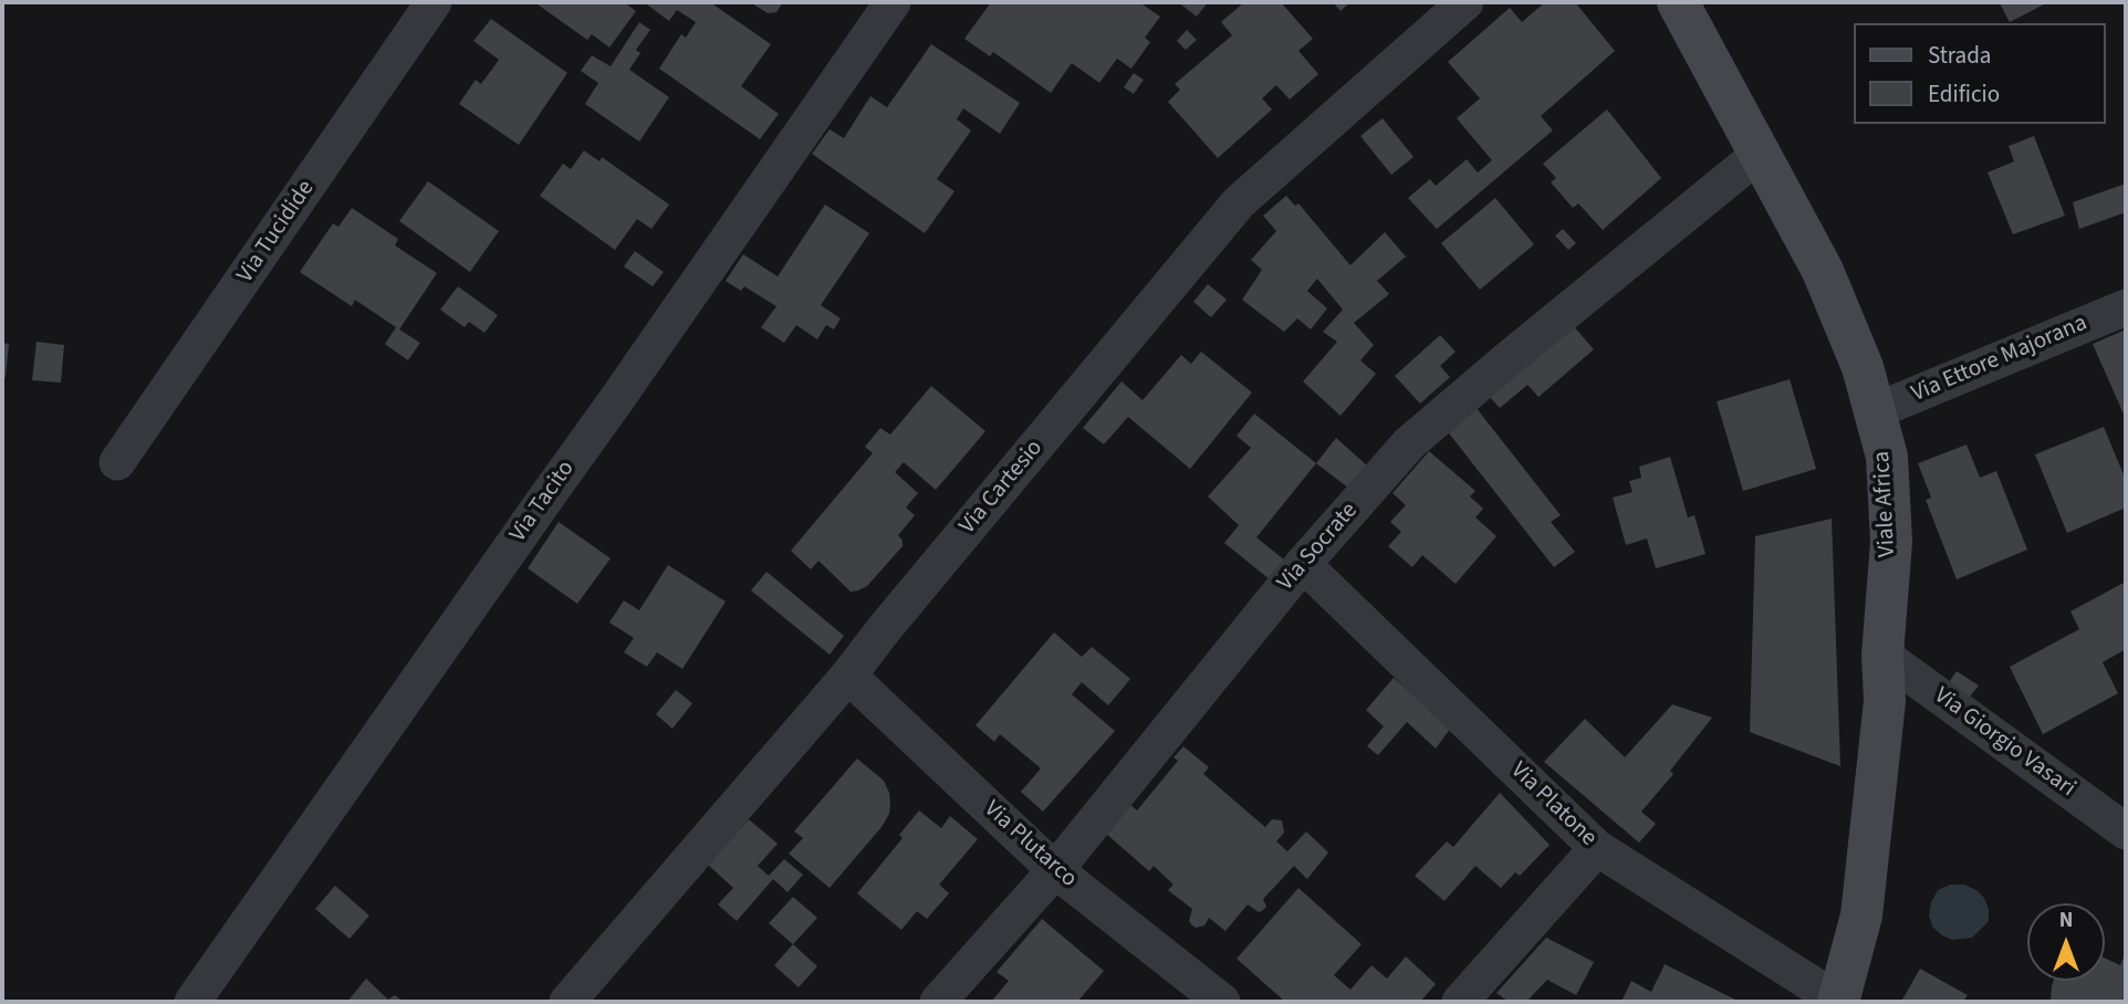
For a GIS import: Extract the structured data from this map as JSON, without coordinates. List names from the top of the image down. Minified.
{"streets":{"main road":["Viale Africa"],"street":["Via Tucidide","Via Ettore Majorana","Via Cartesio","Via Tacito","Via Socrate","Via Giorgio Vasari","Via Platone","Via Plutarco"]},"crossings":[["Via Ettore Majorana","Viale Africa"],["Via Cartesio","Via Plutarco"],["Viale Africa","Via Socrate"],["Viale Africa","Via Giorgio Vasari"],["Viale Africa","Via Platone"],["Via Socrate","Via Platone"],["Via Socrate","Via Plutarco"]],"legend":["Strada","Edificio"],"north":"top"}
